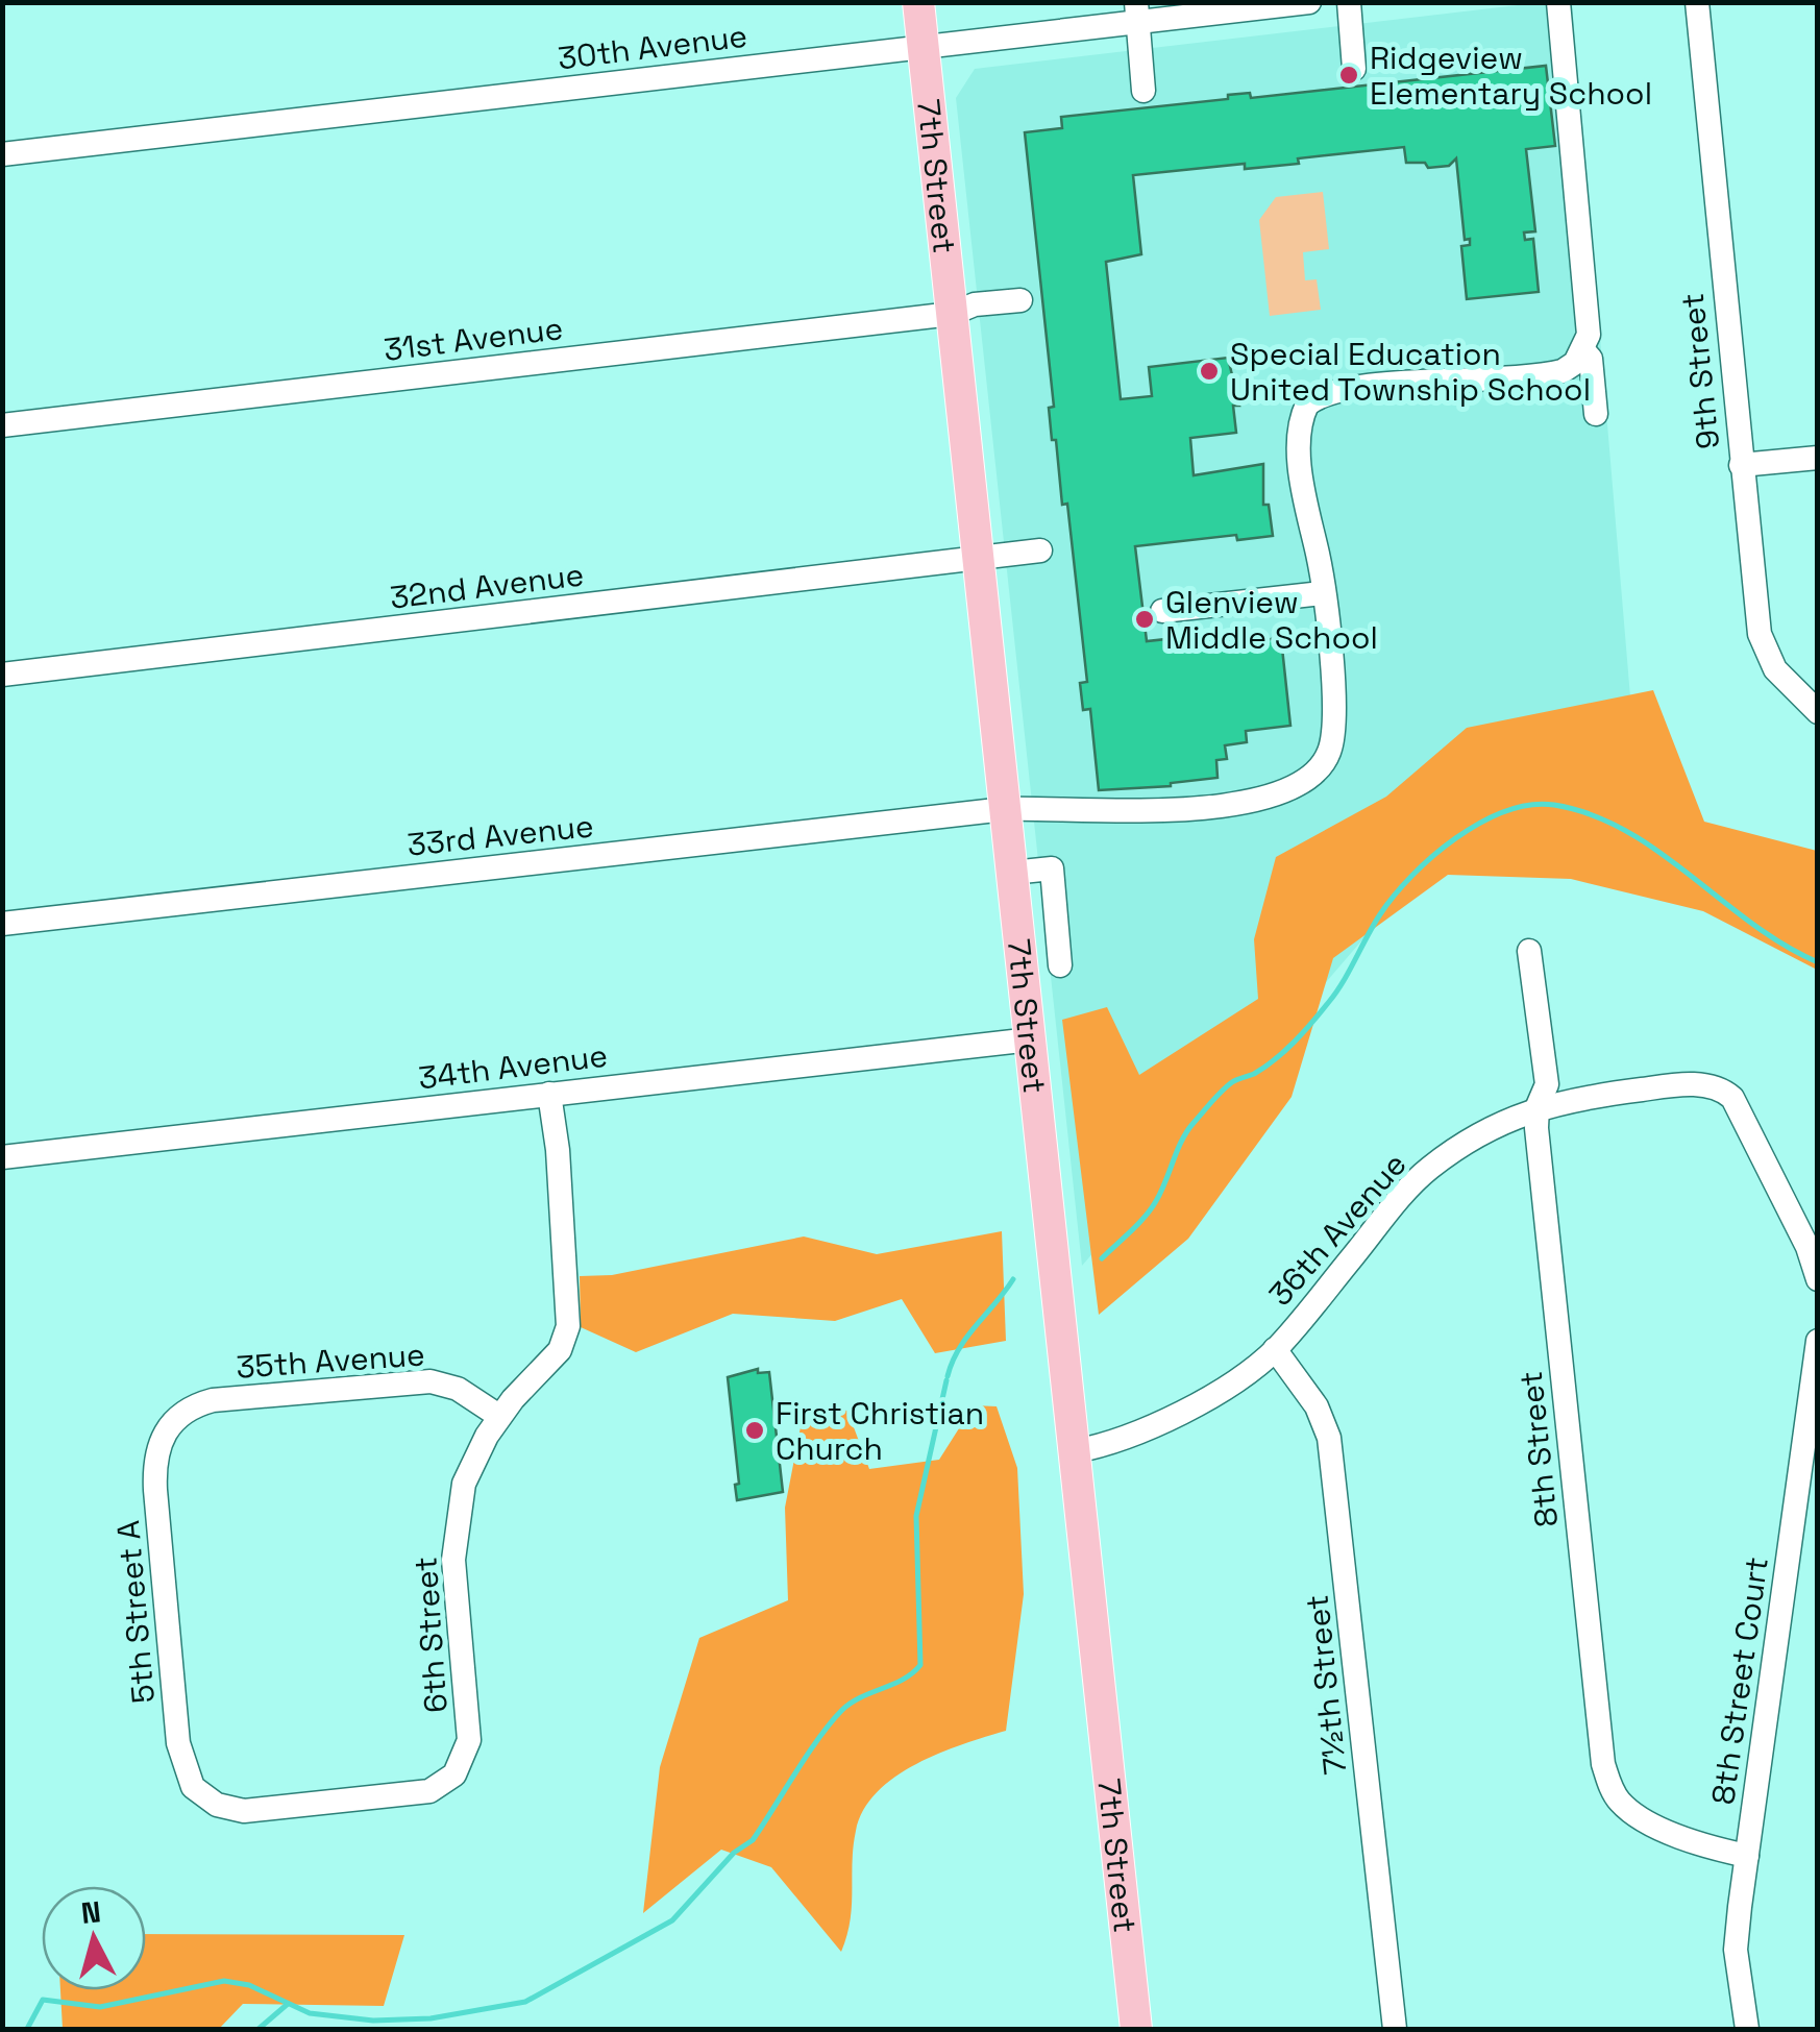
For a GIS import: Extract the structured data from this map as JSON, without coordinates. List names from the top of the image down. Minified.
{"streets":{"main road":["7th Street"],"street":["30th Avenue","31st Avenue","9th Street","32nd Avenue","33rd Avenue","34th Avenue","36th Avenue","35th Avenue","8th Street","5th Street A","6th Street","8th Street Court","7½th Street"]},"crossings":[["30th Avenue","7th Street"],["7th Street","31st Avenue"],["7th Street","32nd Avenue"],["7th Street","33rd Avenue"],["7th Street","34th Avenue"],["7th Street","36th Avenue"],["34th Avenue","6th Street"],["36th Avenue","8th Street"],["36th Avenue","7½th Street"],["35th Avenue","5th Street A"],["35th Avenue","6th Street"],["8th Street","8th Street Court"],["5th Street A","6th Street"]],"places":["Ridgeview Elementary School","Special Education United Township School","Glenview Middle School","First Christian Church"],"north":"top"}
